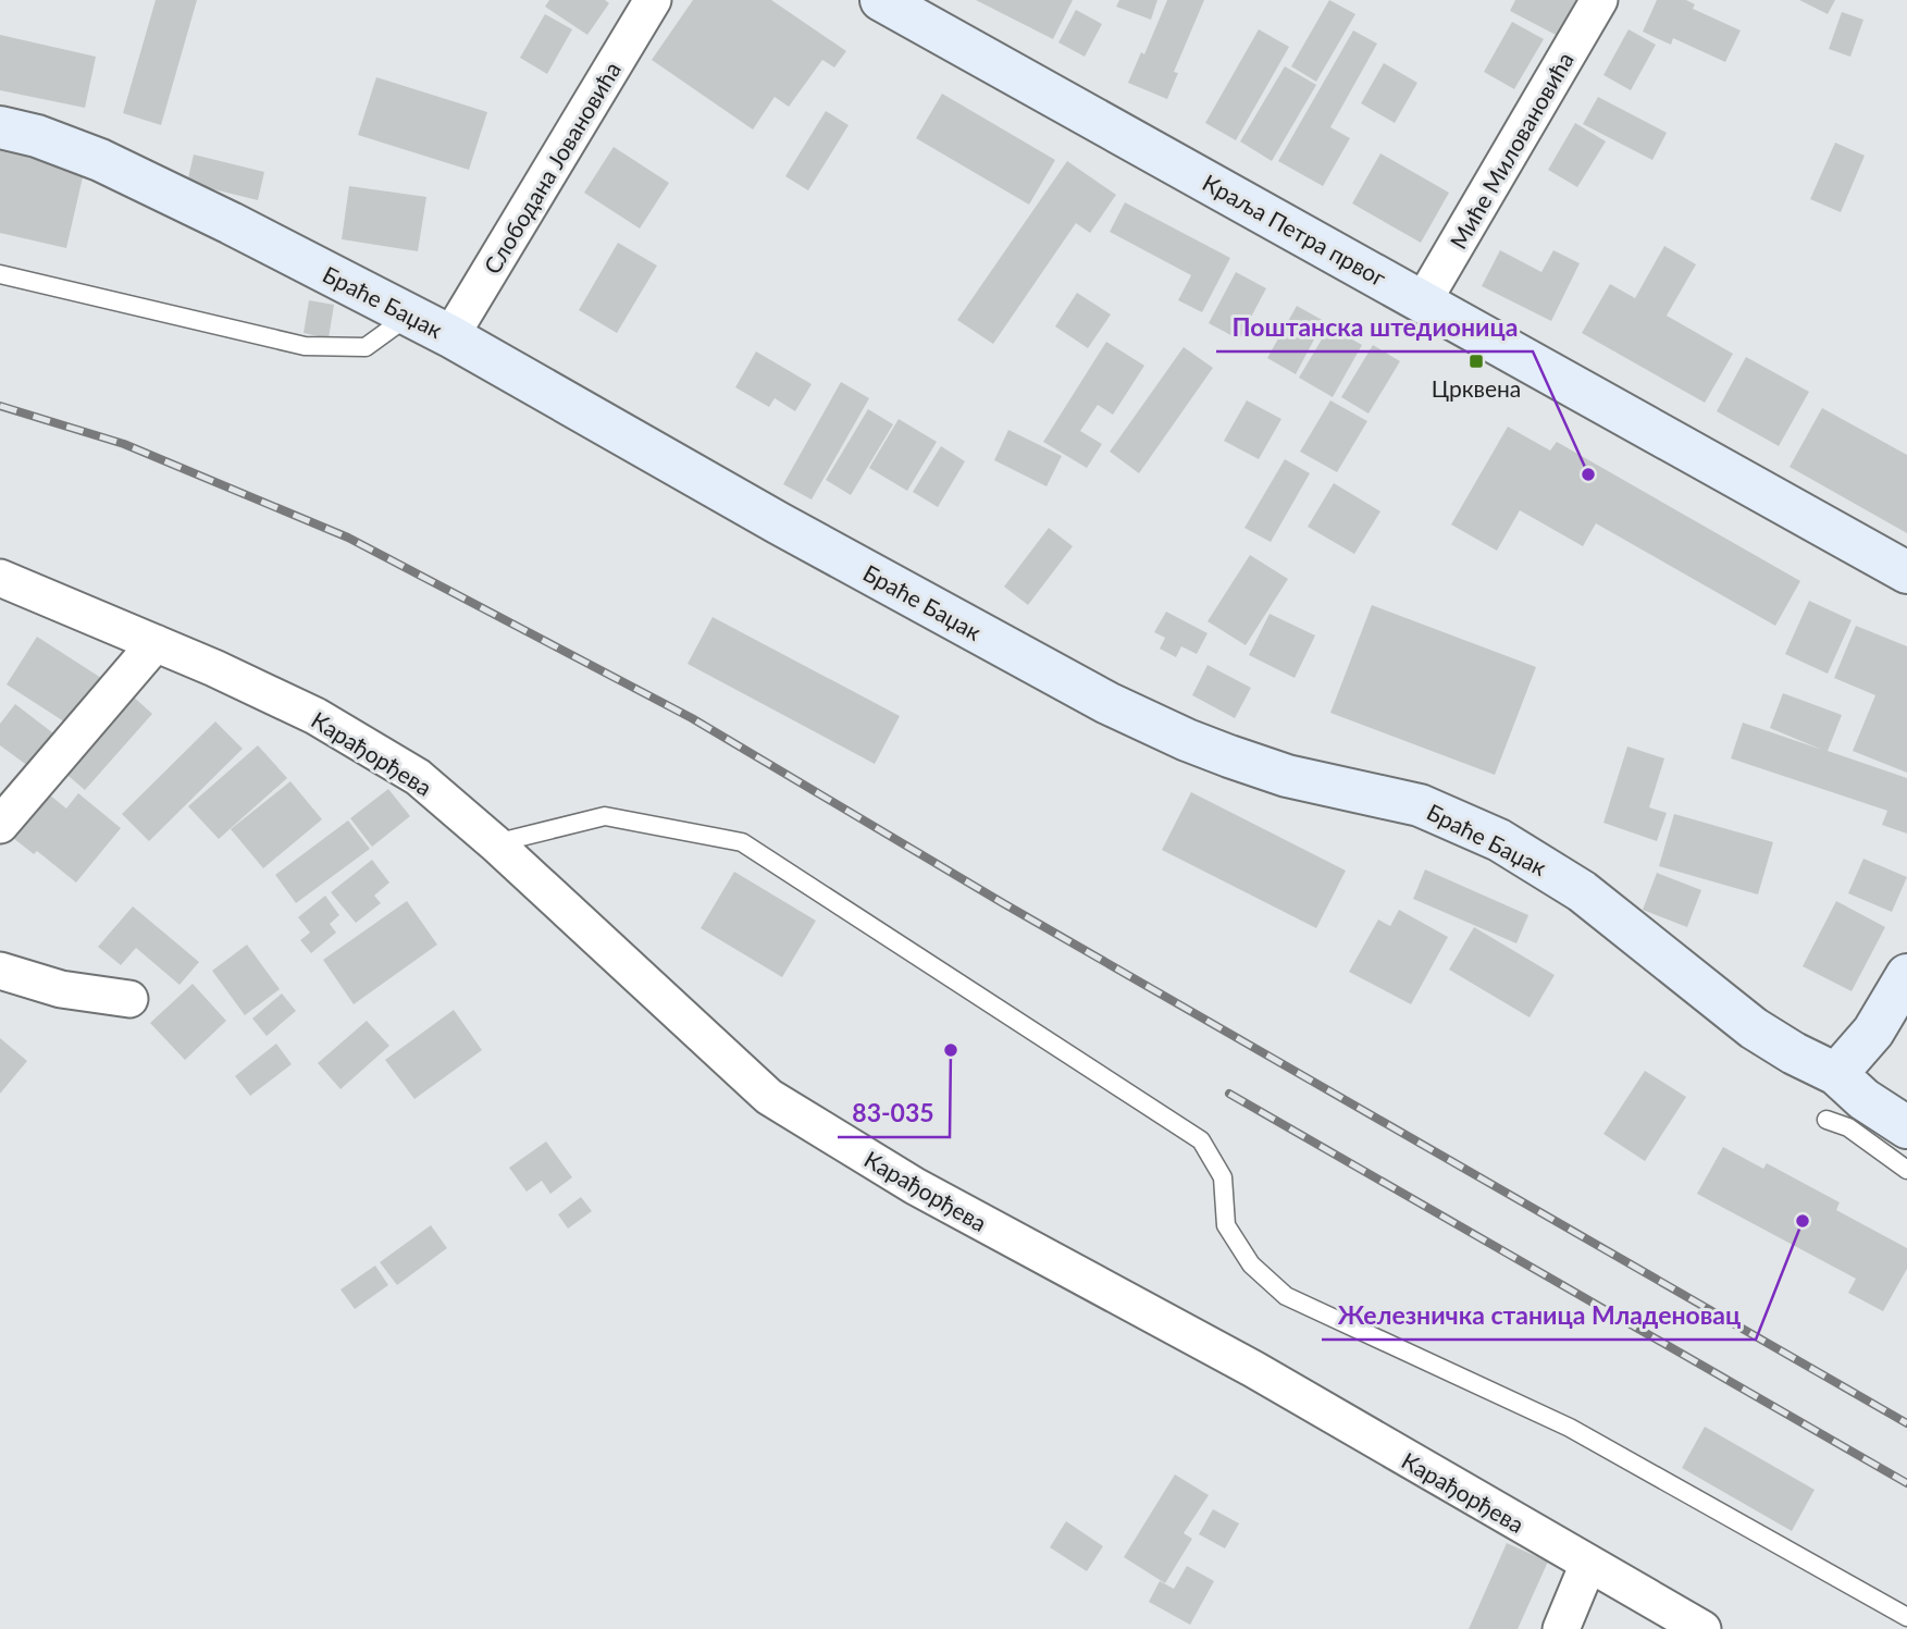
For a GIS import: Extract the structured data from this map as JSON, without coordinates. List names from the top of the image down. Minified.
{"streets":{"street":["Миће Миловановића","Слободана Јовановића","Краља Петра првог","Браће Баџак","Карађорђева"]},"crossings":[["Миће Миловановића","Краља Петра првог"],["Слободана Јовановића","Браће Баџак"]],"places":{"transit":["Црквена"],"other":["Поштанска штедионица","83-035","Железничка станица Младеновац"]}}
